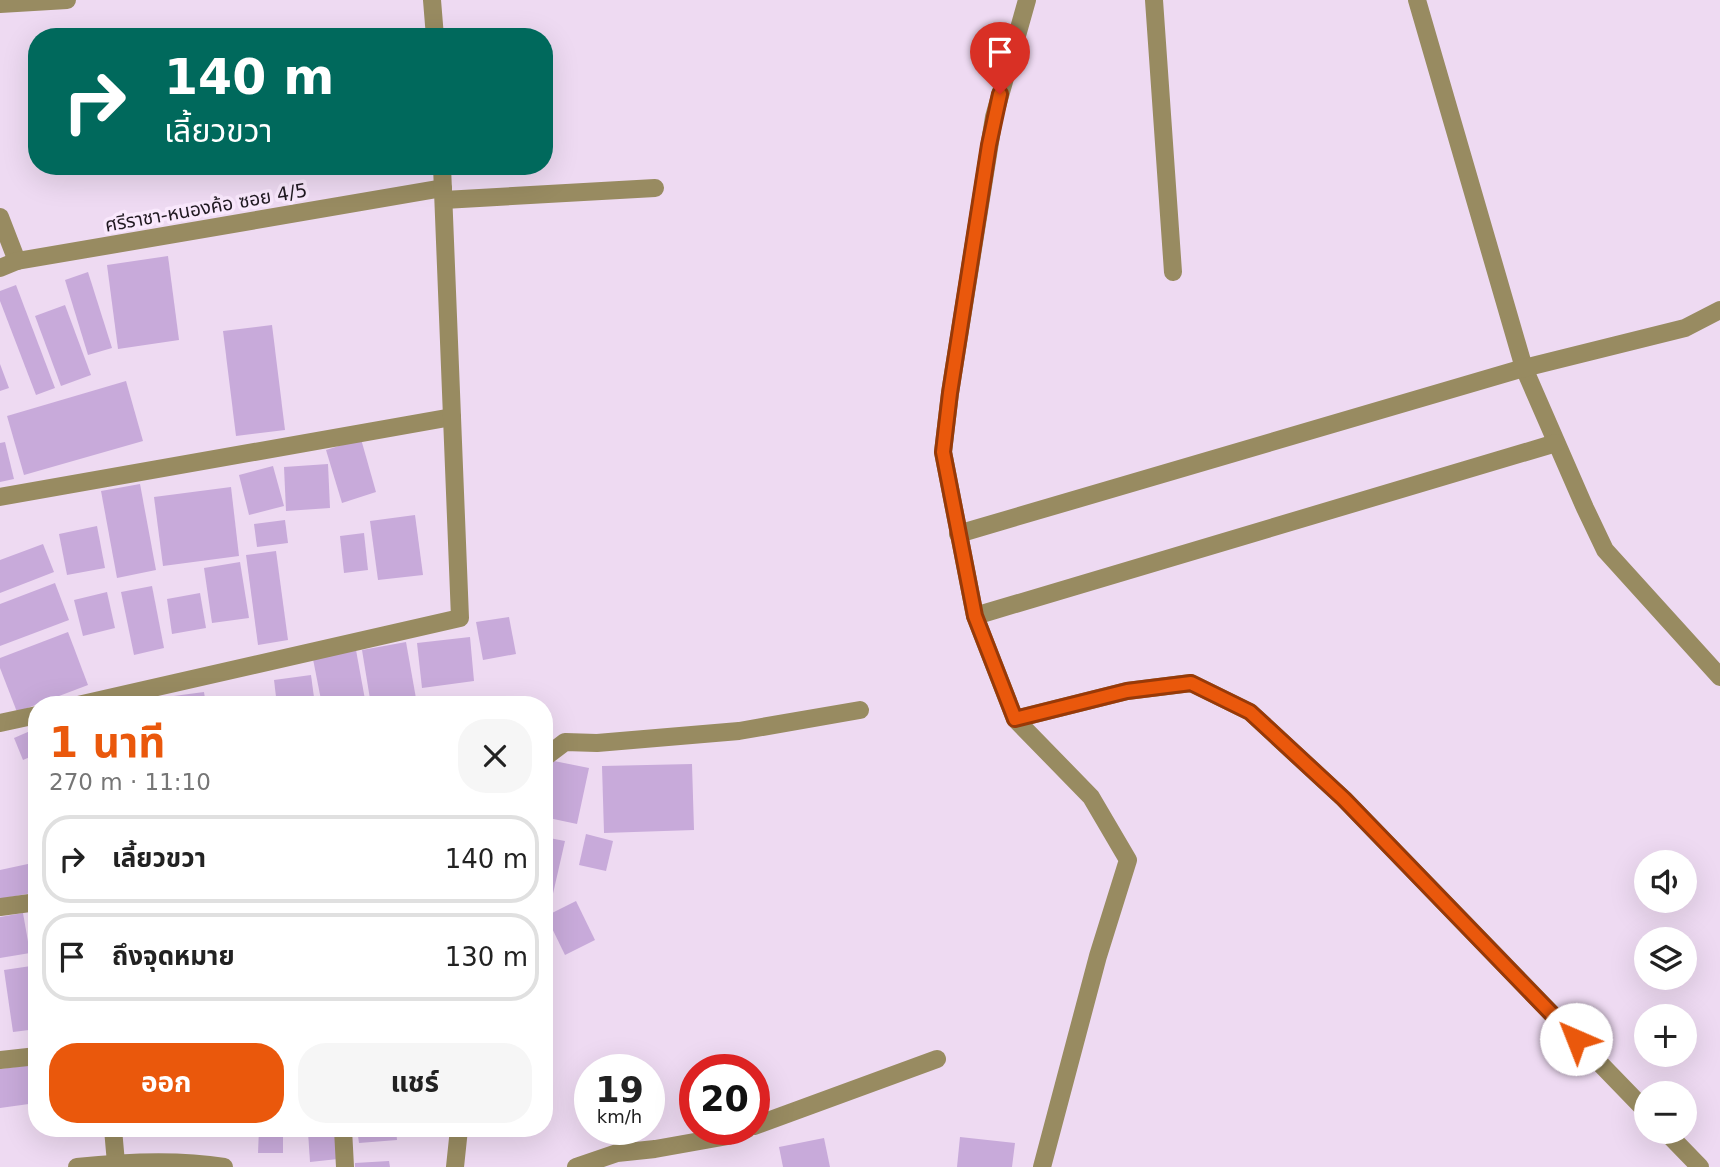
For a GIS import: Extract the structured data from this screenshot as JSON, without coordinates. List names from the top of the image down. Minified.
{"streets":{"street":["ศรีราชา-หนองค้อ ซอย 4/5"]},"page":{"turn":["140 m","เลี้ยวขวา"],"heading":["1 นาที","270 m · 11:10"],"list":[{"name":"เลี้ยวขวา","value":"140 m"},{"name":"ถึงจุดหมาย","value":"130 m"}],"map_buttons":["+","−"],"buttons":["ออก","แชร์"],"speed":"19 km/h","limit":"20"}}
